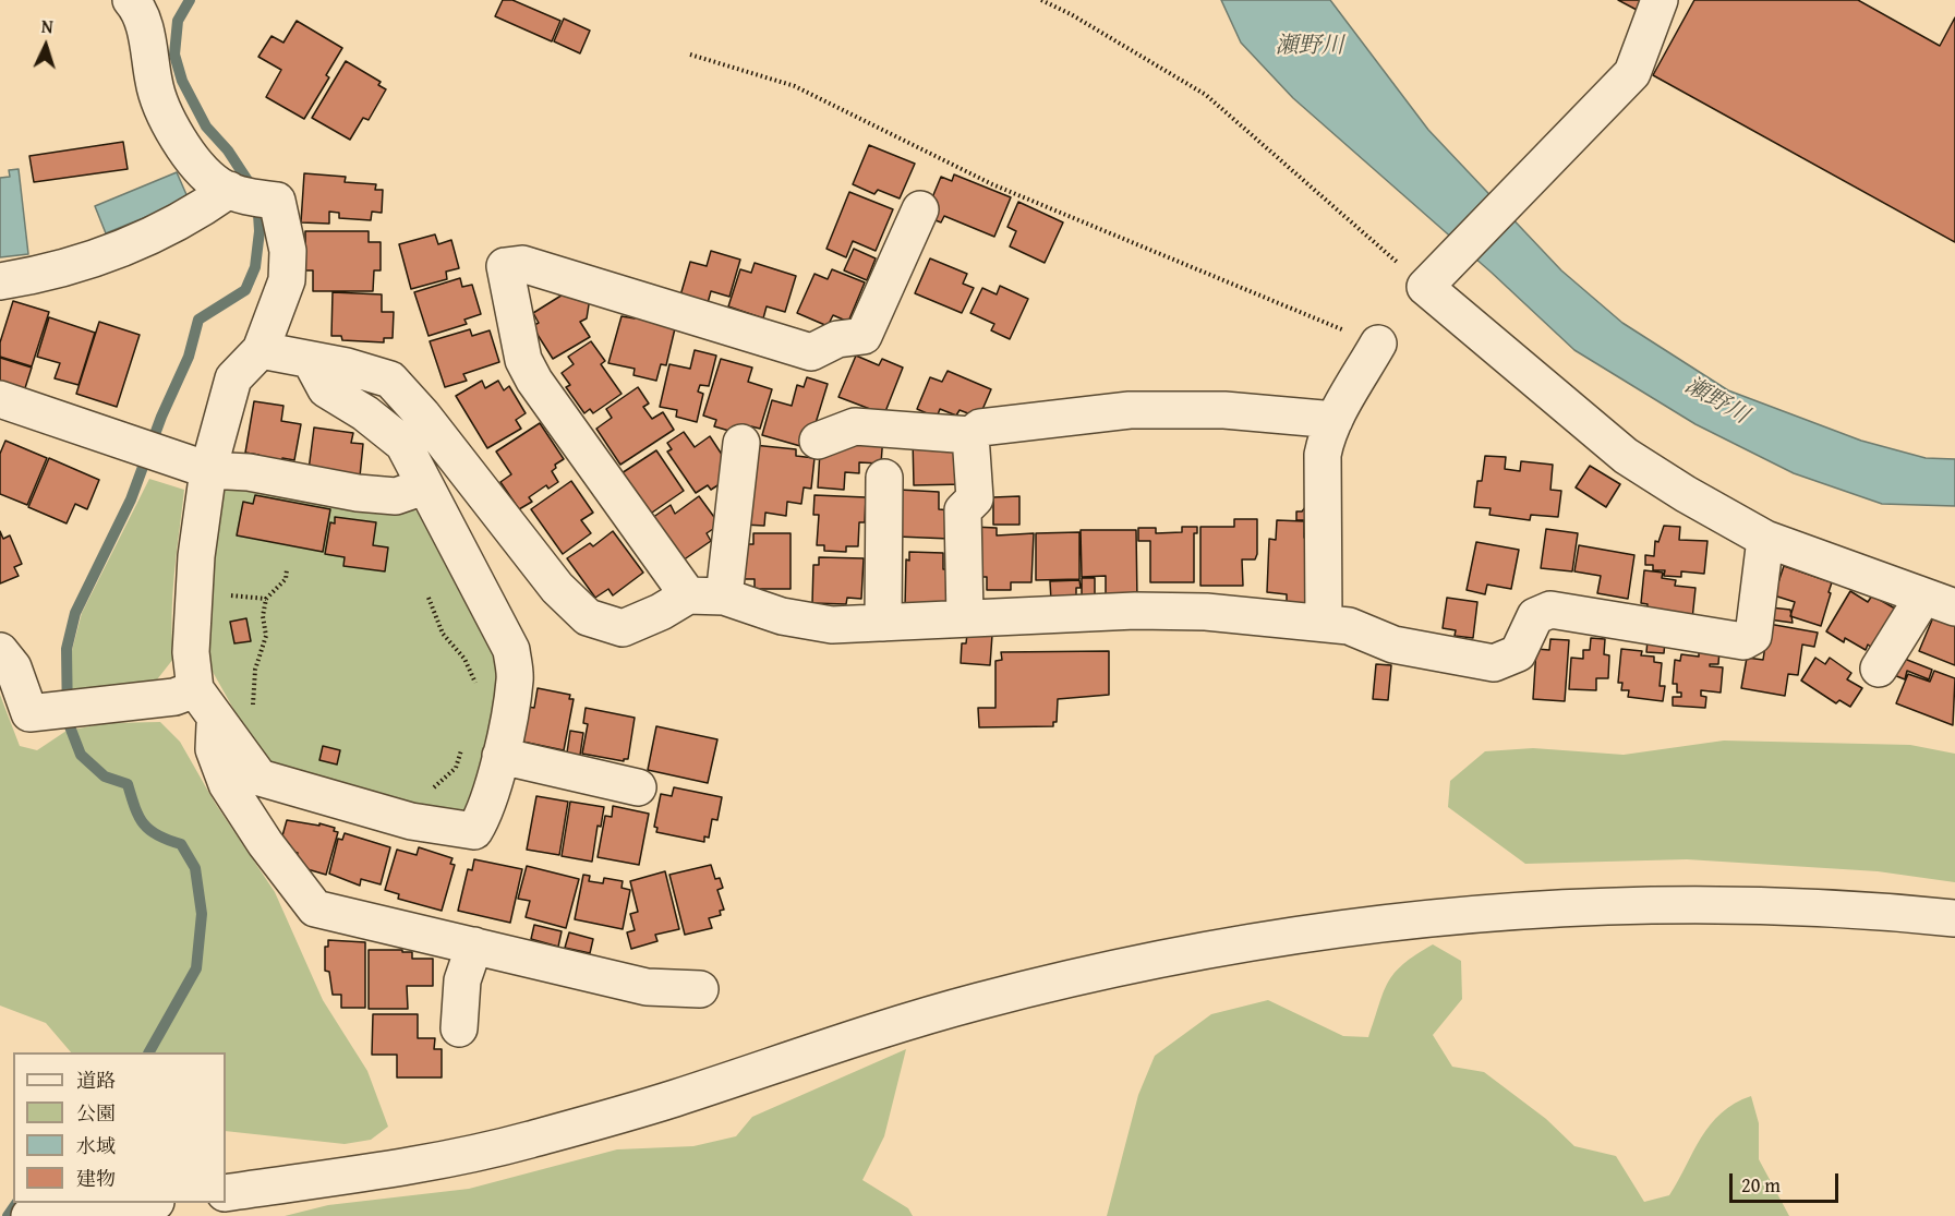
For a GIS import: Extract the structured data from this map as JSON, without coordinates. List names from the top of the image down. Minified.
{"water":["瀬野川"],"legend":["道路","公園","水域","建物"],"scale_bar":"20 m","north":"top"}
